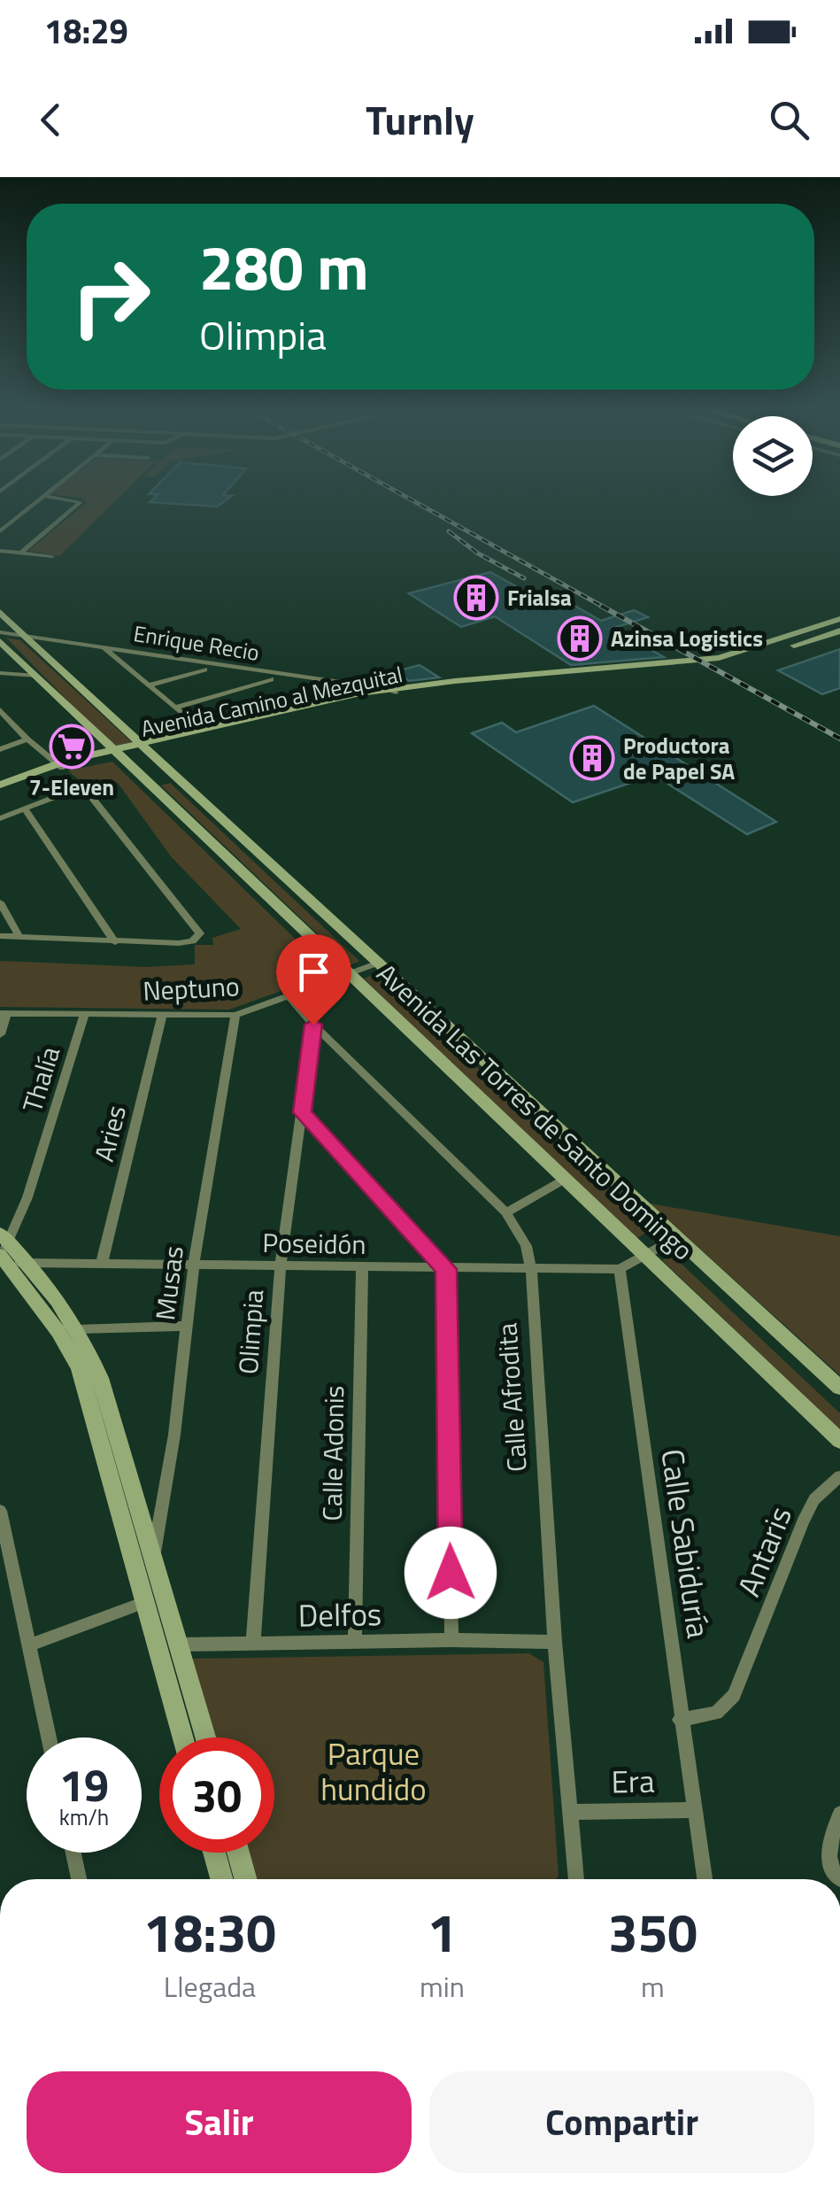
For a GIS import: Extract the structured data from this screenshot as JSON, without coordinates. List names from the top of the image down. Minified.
{"streets":{"street":["Enrique Recio","Avenida Camino al Mezquital","Neptuno","Thalía","Avenida Las Torres de Santo Domingo","Aries","Poseidón","Musas","Olimpia","Calle Afrodita","Calle Adonis","Calle Sabiduría","Antaris","Delfos","Era"]},"crossings":[["Enrique Recio","Avenida Camino al Mezquital"],["Enrique Recio","Avenida Las Torres de Santo Domingo"],["Avenida Camino al Mezquital","Avenida Las Torres de Santo Domingo"],["Neptuno","Thalía"],["Neptuno","Avenida Las Torres de Santo Domingo"],["Neptuno","Aries"],["Neptuno","Musas"],["Neptuno","Calle Afrodita"],["Aries","Poseidón"],["Poseidón","Musas"],["Poseidón","Olimpia"],["Poseidón","Calle Afrodita"],["Poseidón","Calle Adonis"],["Poseidón","Calle Sabiduría"],["Olimpia","Calle Afrodita"],["Olimpia","Delfos"],["Calle Afrodita","Delfos"],["Calle Afrodita","Era"],["Calle Adonis","Delfos"],["Calle Sabiduría","Antaris"],["Calle Sabiduría","Era"]],"parks":["Parque hundido"],"places":{"building":["Frialsa","Azinsa Logistics","Productora de Papel SA"],"supermarket":["7-Eleven"]},"page":{"status":"18:29","header":"Turnly","turn":["280 m","Olimpia"],"speed":"19 km/h","limit":"30","eta":["18:30","Llegada","1","min","350","m"],"buttons":["Salir","Compartir"]}}
